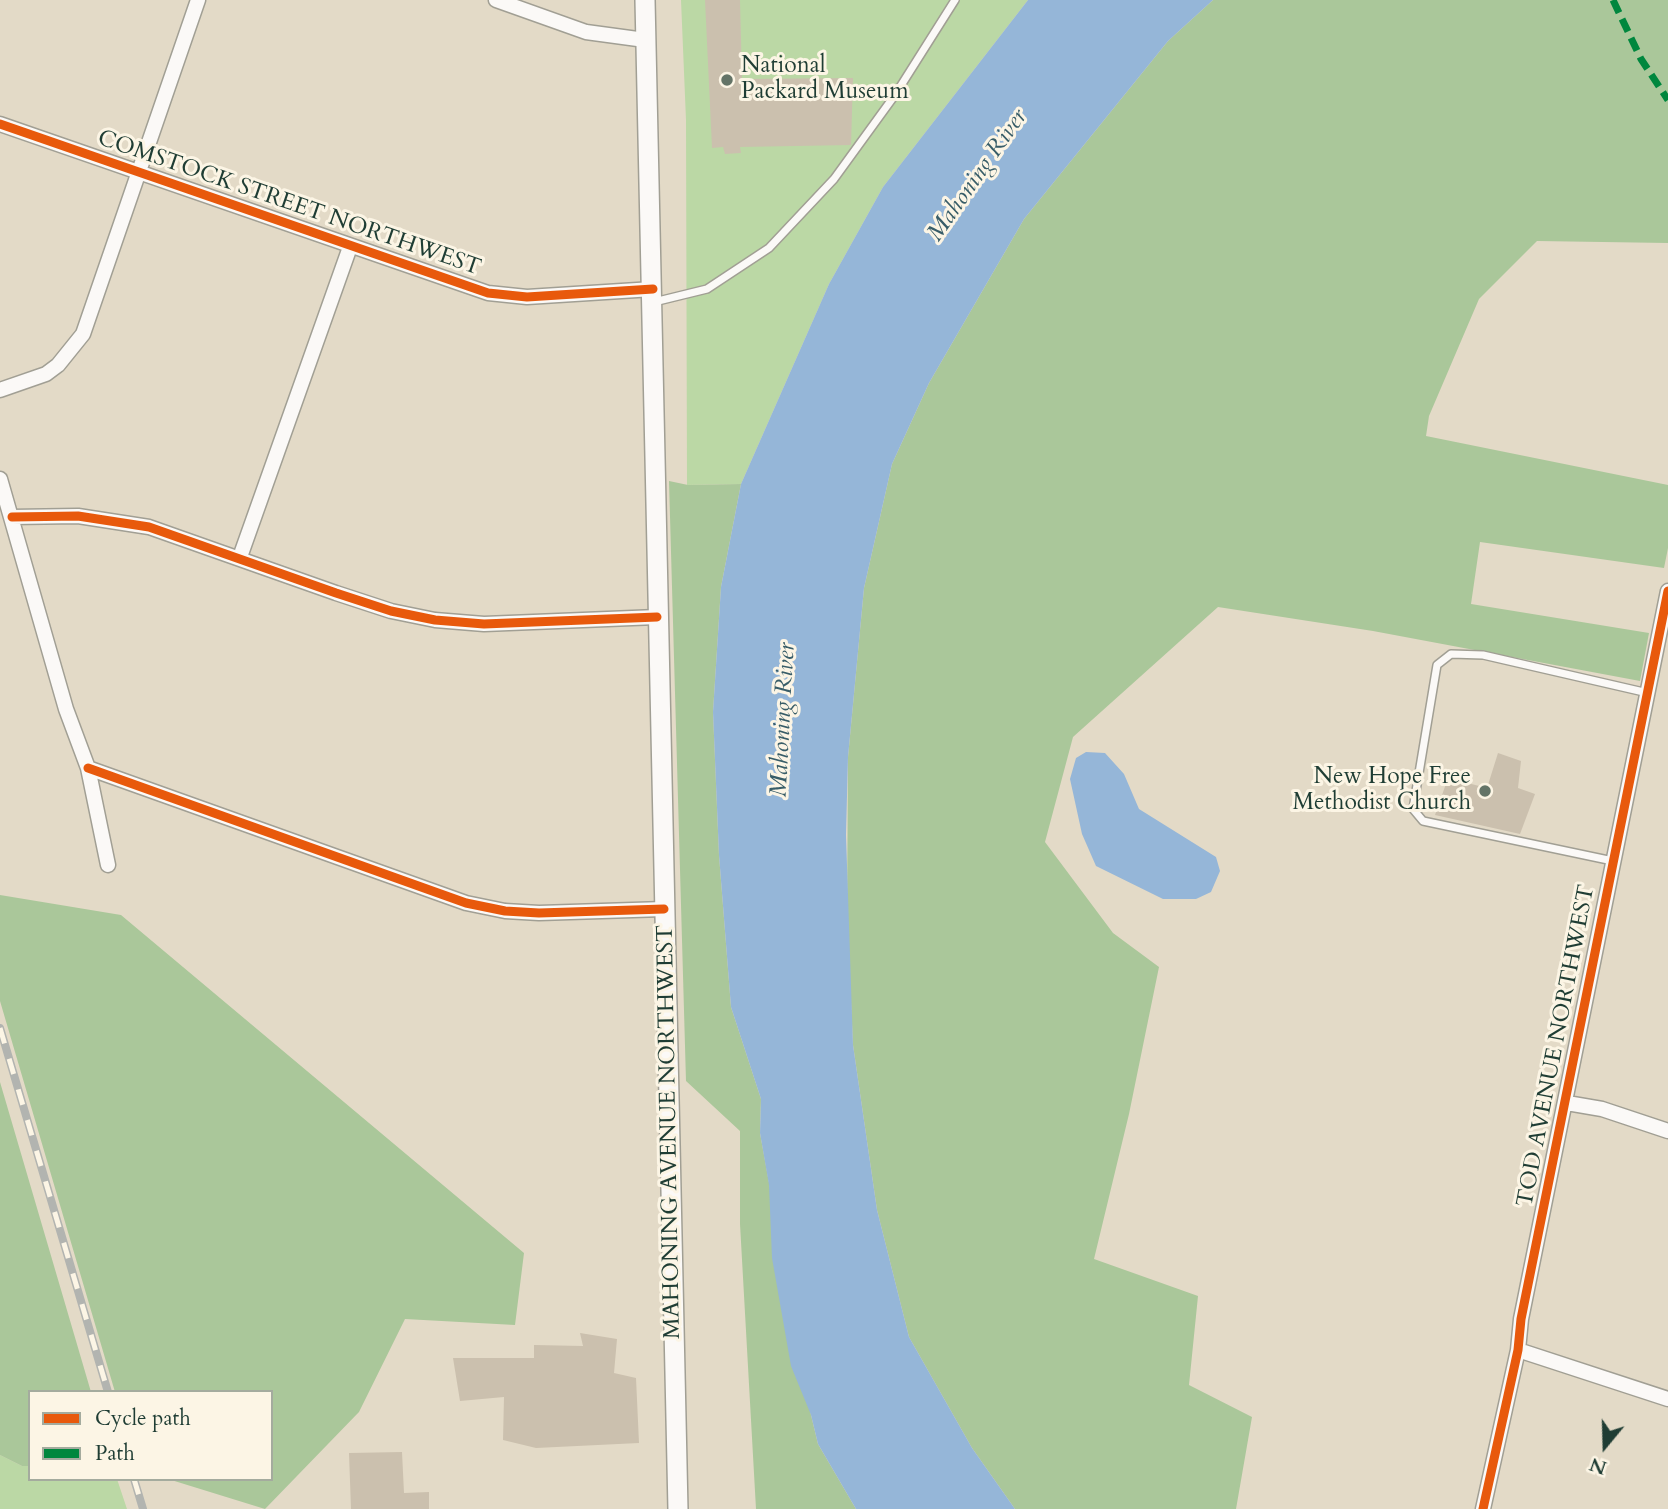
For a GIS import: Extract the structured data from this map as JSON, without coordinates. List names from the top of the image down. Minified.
{"streets":{"main road":["MAHONING AVENUE NORTHWEST"],"street":["COMSTOCK STREET NORTHWEST","TOD AVENUE NORTHWEST"]},"crossings":[["COMSTOCK STREET NORTHWEST","MAHONING AVENUE NORTHWEST"]],"water":["Mahoning River"],"places":["National Packard Museum","New Hope Free Methodist Church"],"legend":["Cycle path","Path"],"north":"bottom"}
